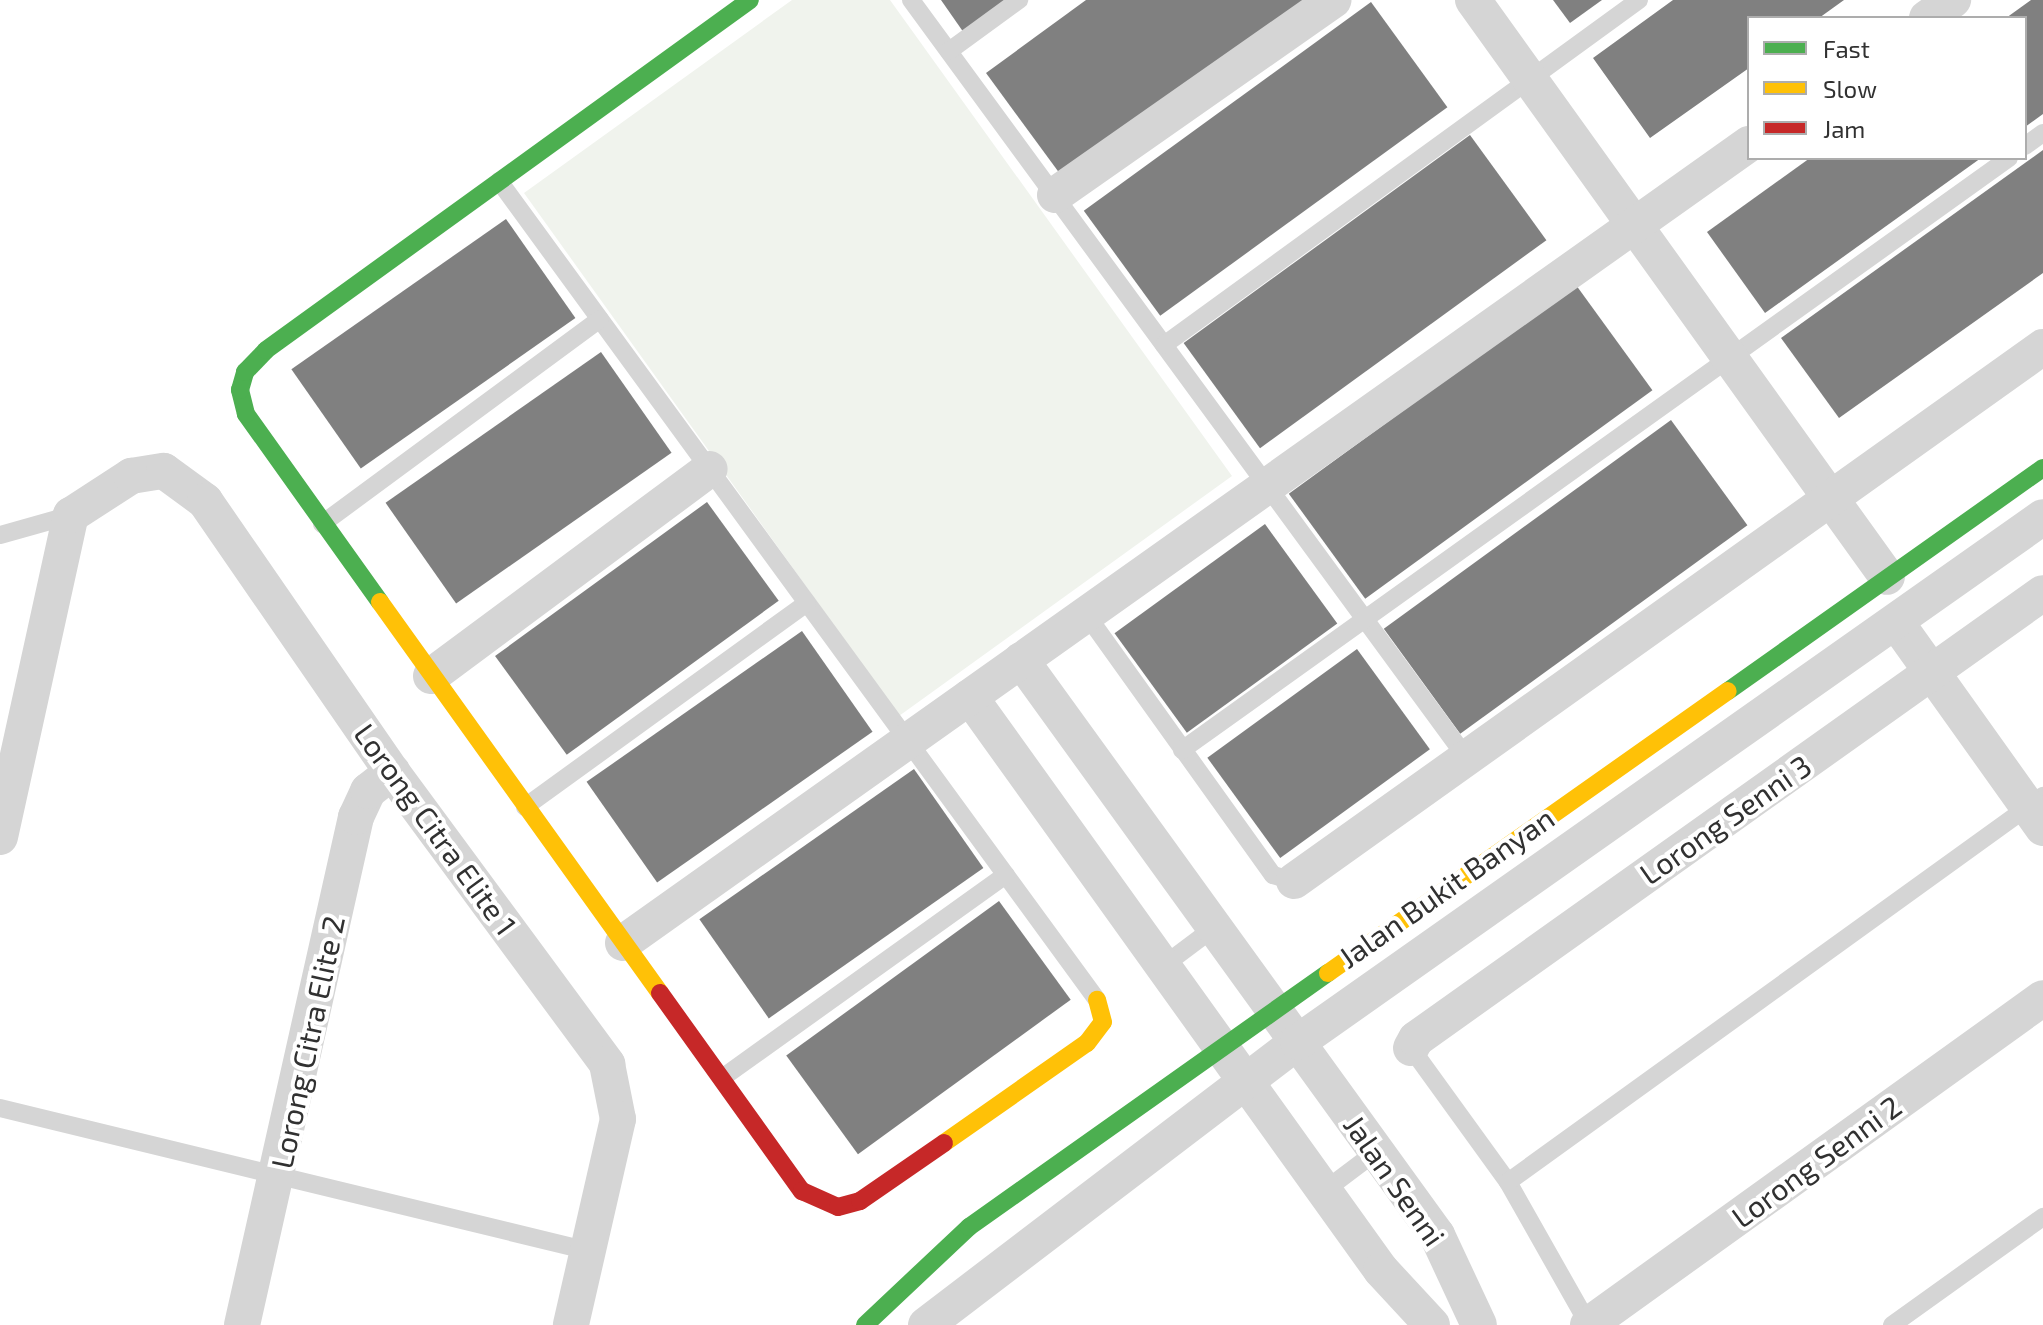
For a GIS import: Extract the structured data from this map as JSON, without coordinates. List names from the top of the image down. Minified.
{"streets":{"street":["Lorong Senni 3","Lorong Citra Elite 1","Jalan Bukit Banyan","Lorong Citra Elite 2","Lorong Senni 2","Jalan Senni"]},"crossings":[["Lorong Citra Elite 1","Lorong Citra Elite 2"],["Jalan Bukit Banyan","Jalan Senni"]],"legend":["Fast","Slow","Jam"]}
